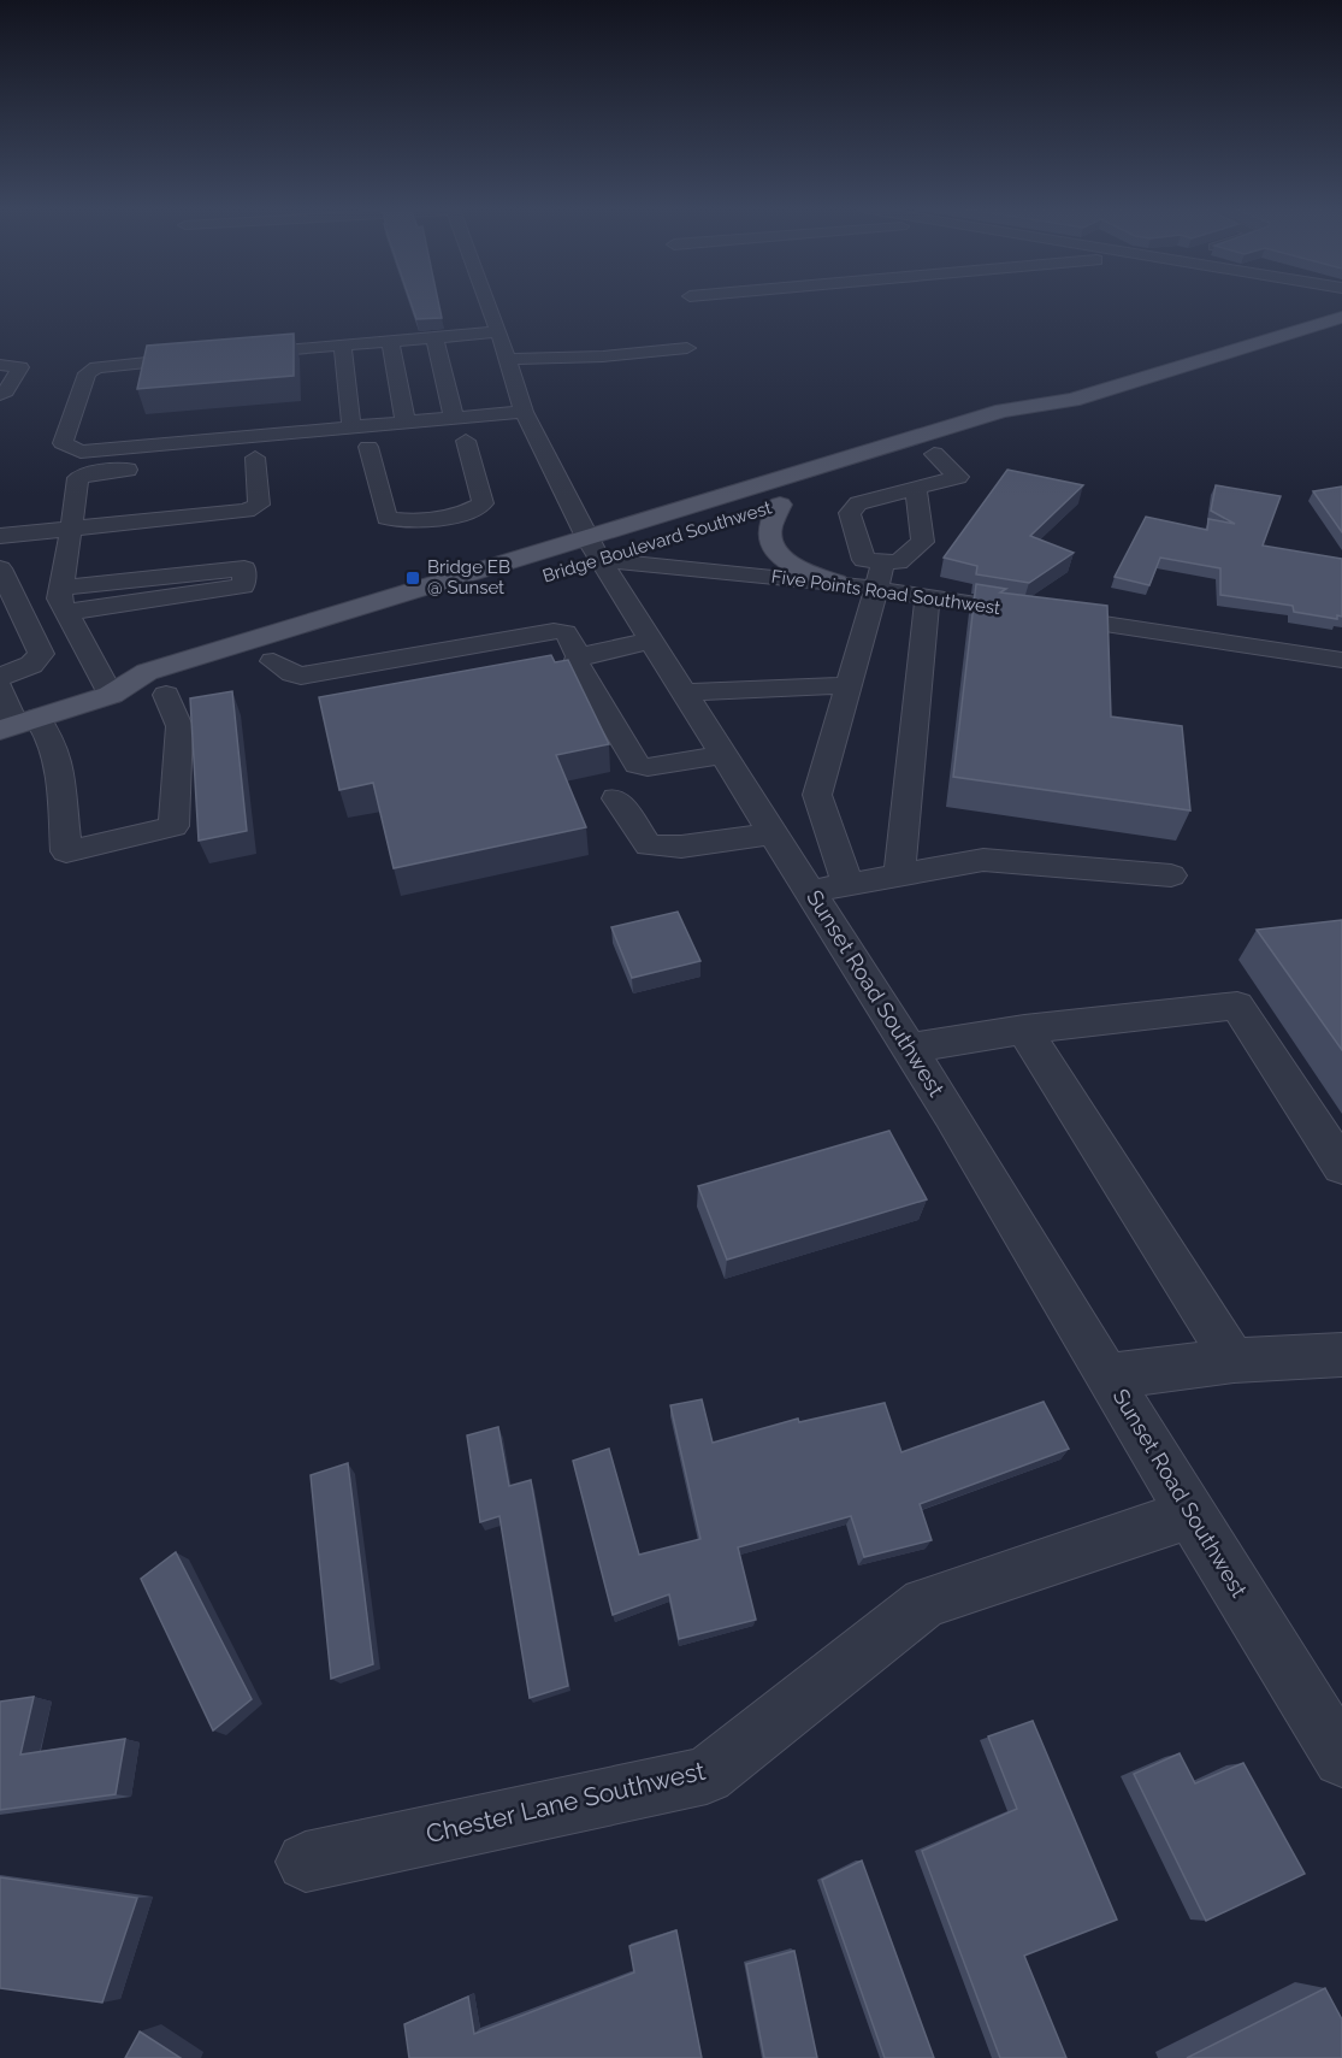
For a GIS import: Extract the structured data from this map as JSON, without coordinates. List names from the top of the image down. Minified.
{"streets":{"main road":["Bridge Boulevard Southwest"],"street":["Five Points Road Southwest","Sunset Road Southwest","Chester Lane Southwest"]},"crossings":[["Bridge Boulevard Southwest","Five Points Road Southwest"],["Bridge Boulevard Southwest","Sunset Road Southwest"],["Five Points Road Southwest","Sunset Road Southwest"],["Sunset Road Southwest","Chester Lane Southwest"]],"places":{"transit":["Bridge EB @ Sunset"]}}
